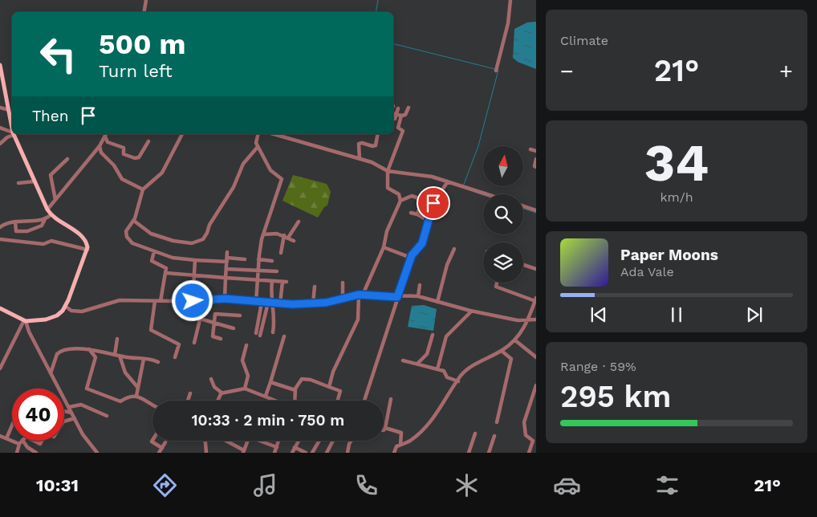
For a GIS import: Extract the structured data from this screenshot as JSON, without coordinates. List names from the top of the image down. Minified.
{"north":"top","page":{"tile":["Climate",["34","km/h"],["Range · 59%","295 km"]],"turn":["500 m","Turn left"],"heat":["−","21°","+"],"then":"Then","song":["Paper Moons","Ada Vale"],"limit":"40","trip":"10:33 · 2 min · 750 m","tabs":["10:31","21°"]}}
